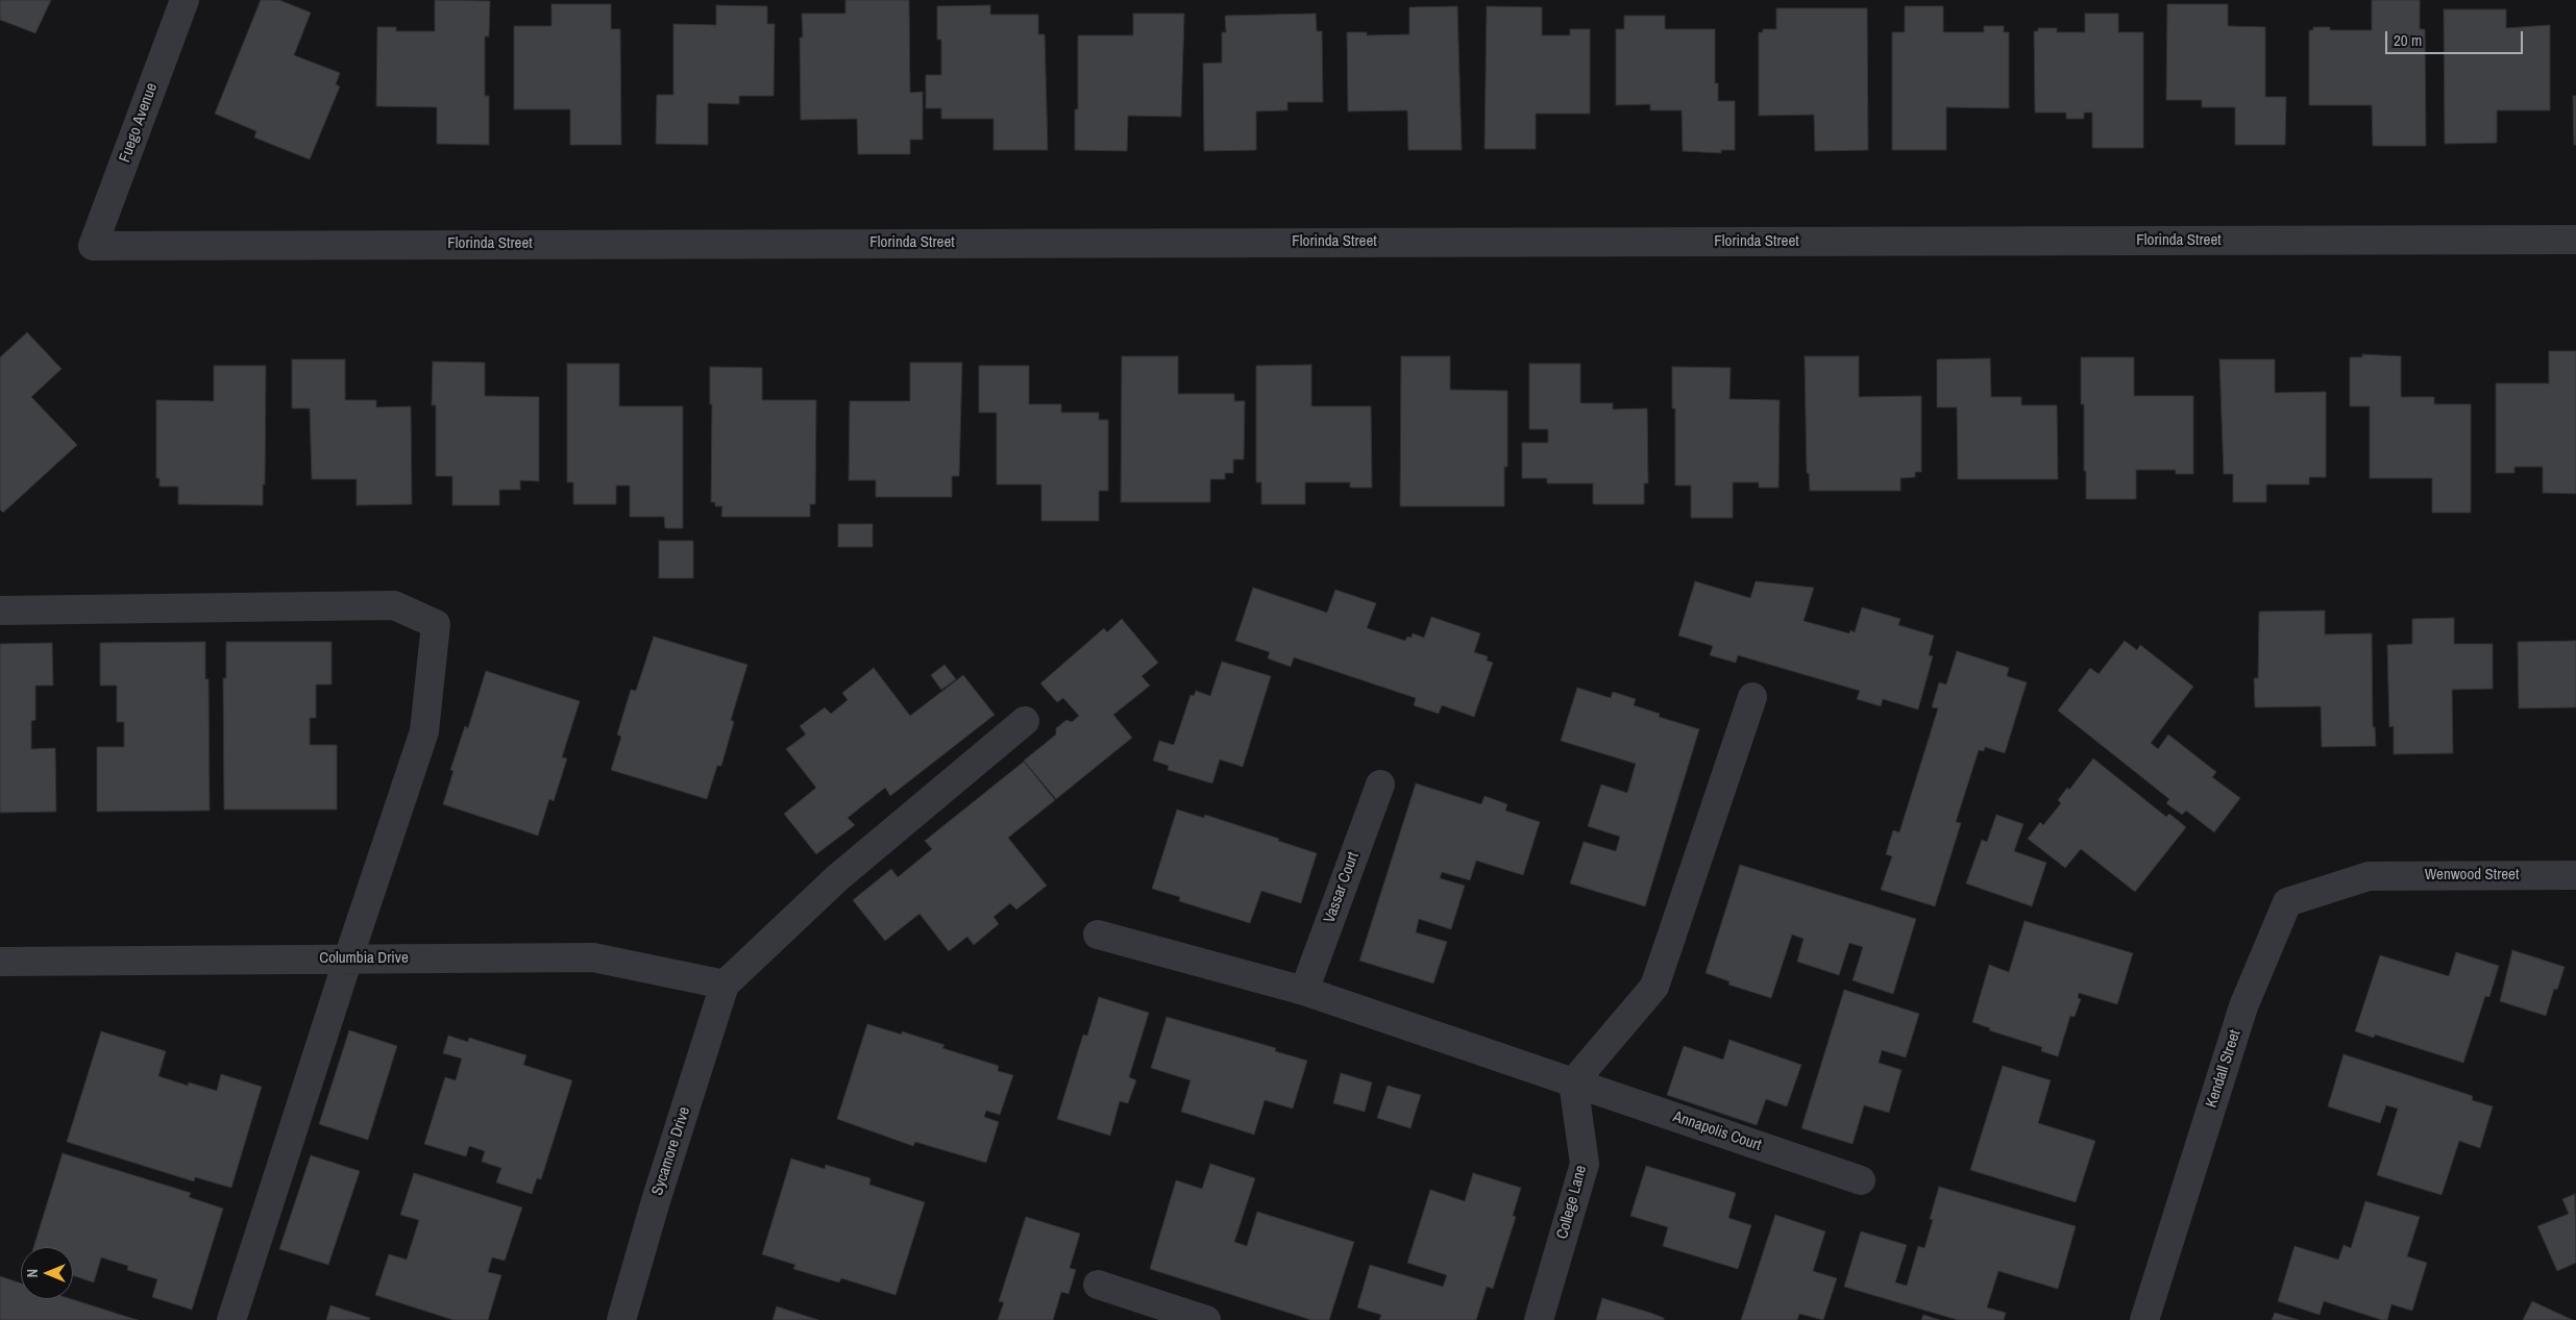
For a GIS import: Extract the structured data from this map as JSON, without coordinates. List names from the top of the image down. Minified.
{"streets":{"street":["Fuego Avenue","Florinda Street","Wenwood Street","Vassar Court","Columbia Drive","Kendall Street","Annapolis Court","Sycamore Drive","College Lane"]},"crossings":[["Fuego Avenue","Florinda Street"],["Wenwood Street","Kendall Street"],["Vassar Court","Annapolis Court"],["Columbia Drive","Sycamore Drive"],["Annapolis Court","College Lane"]],"scale_bar":"20 m","north":"left"}
